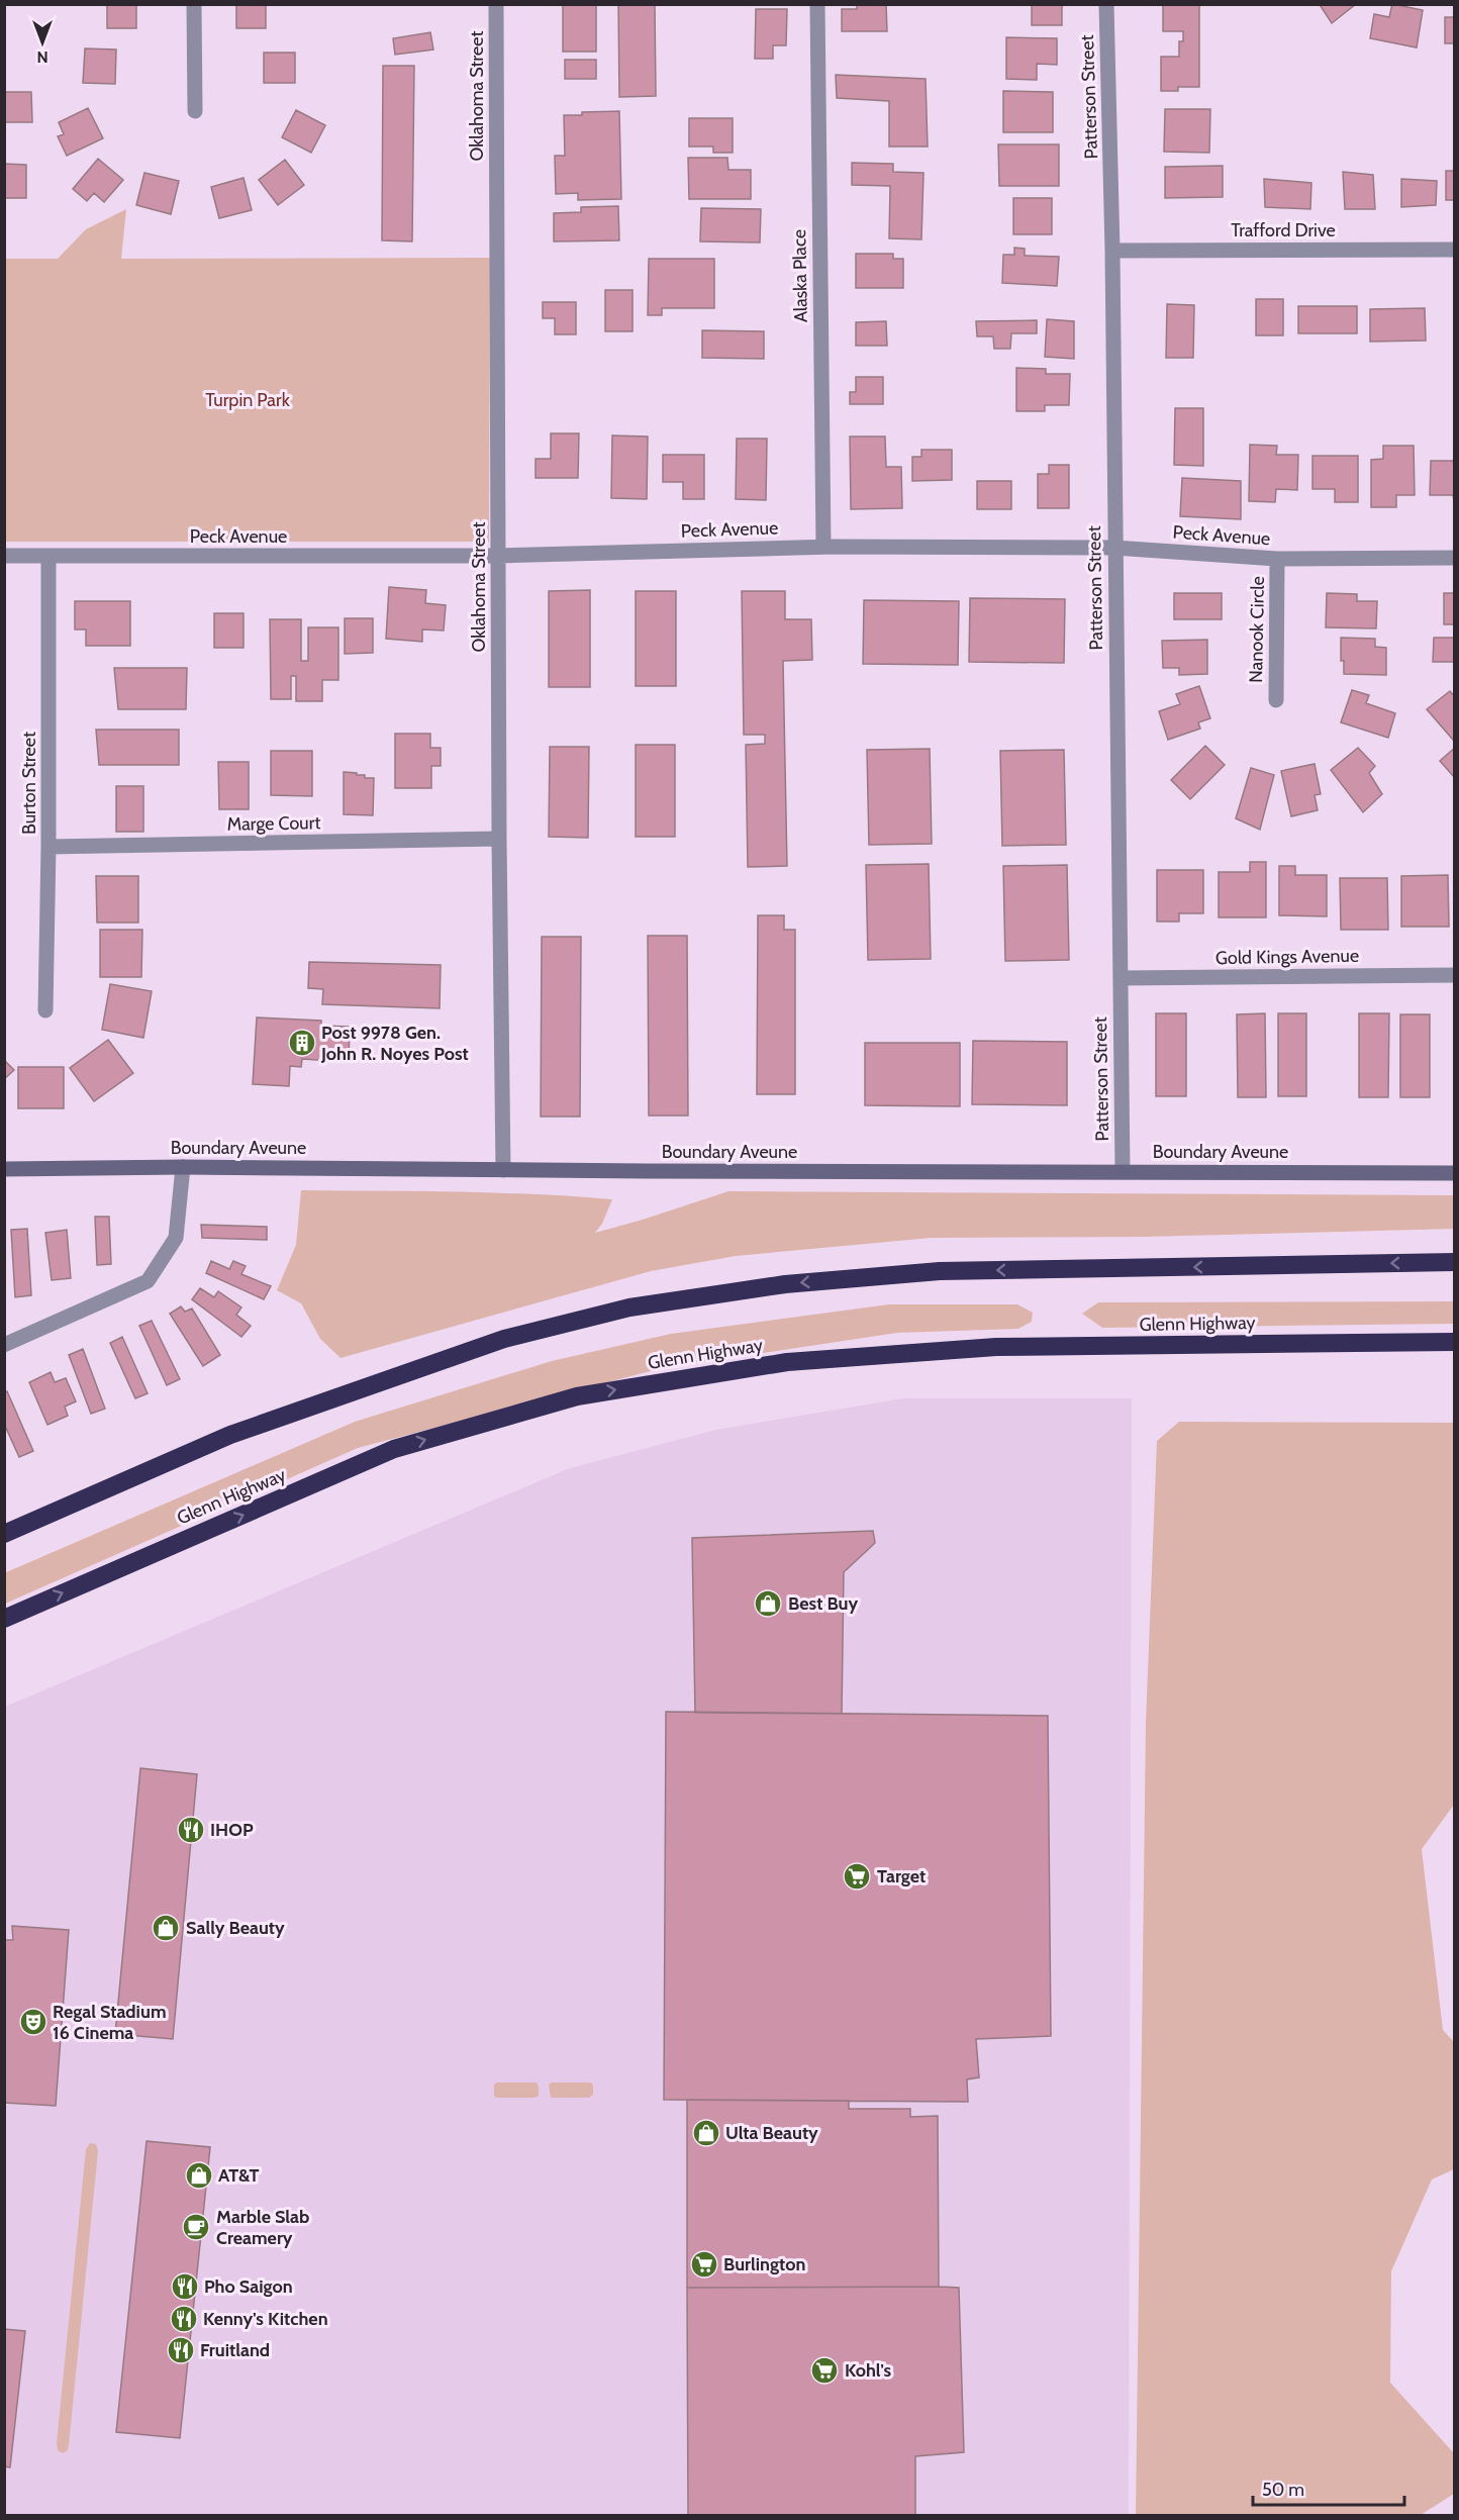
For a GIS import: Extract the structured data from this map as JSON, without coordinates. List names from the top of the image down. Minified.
{"streets":{"highway":["Glenn Highway"],"street":["Oklahoma Street","Patterson Street","Trafford Drive","Alaska Place","Peck Avenue","Nanook Circle","Burton Street","Marge Court","Gold Kings Avenue","Boundary Aveune"]},"crossings":[["Oklahoma Street","Peck Avenue"],["Oklahoma Street","Marge Court"],["Oklahoma Street","Boundary Aveune"],["Patterson Street","Trafford Drive"],["Patterson Street","Peck Avenue"],["Patterson Street","Gold Kings Avenue"],["Patterson Street","Boundary Aveune"],["Alaska Place","Peck Avenue"],["Peck Avenue","Nanook Circle"],["Peck Avenue","Burton Street"],["Burton Street","Marge Court"]],"parks":["Turpin Park"],"places":{"building":["Post 9978 Gen. John R. Noyes Post"],"shop":["Best Buy","Sally Beauty","Ulta Beauty","AT&T"],"restaurant":["IHOP","Pho Saigon","Kenny's Kitchen","Fruitland"],"supermarket":["Target","Burlington","Kohl's"],"theatre":["Regal Stadium 16 Cinema"],"cafe":["Marble Slab Creamery"]},"scale_bar":"50 m","north":"bottom"}
